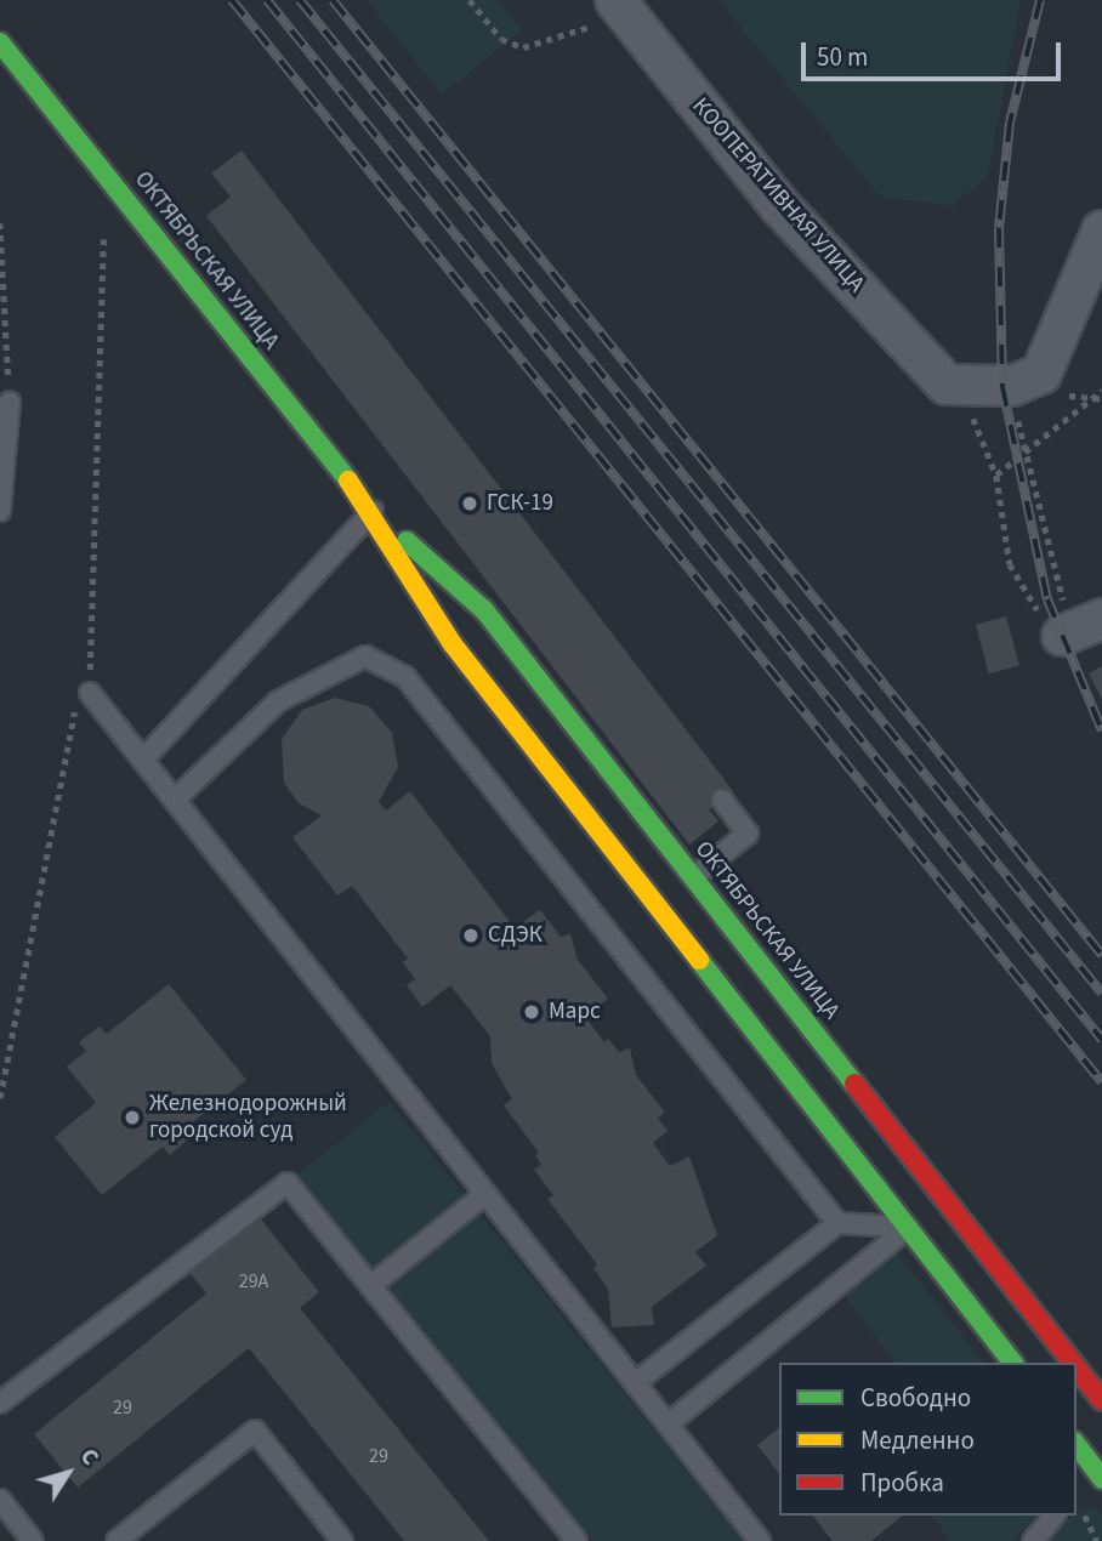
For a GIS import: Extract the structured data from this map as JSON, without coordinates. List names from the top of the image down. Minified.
{"streets":{"main road":["ОКТЯБРЬСКАЯ УЛИЦА"],"street":["КООПЕРАТИВНАЯ УЛИЦА"]},"places":["ГСК-19","СДЭК","Марс","Железнодорожный городской суд"],"house_numbers":["29А","29","29"],"legend":["Свободно","Медленно","Пробка"],"scale_bar":"50 m","north":"top right"}
